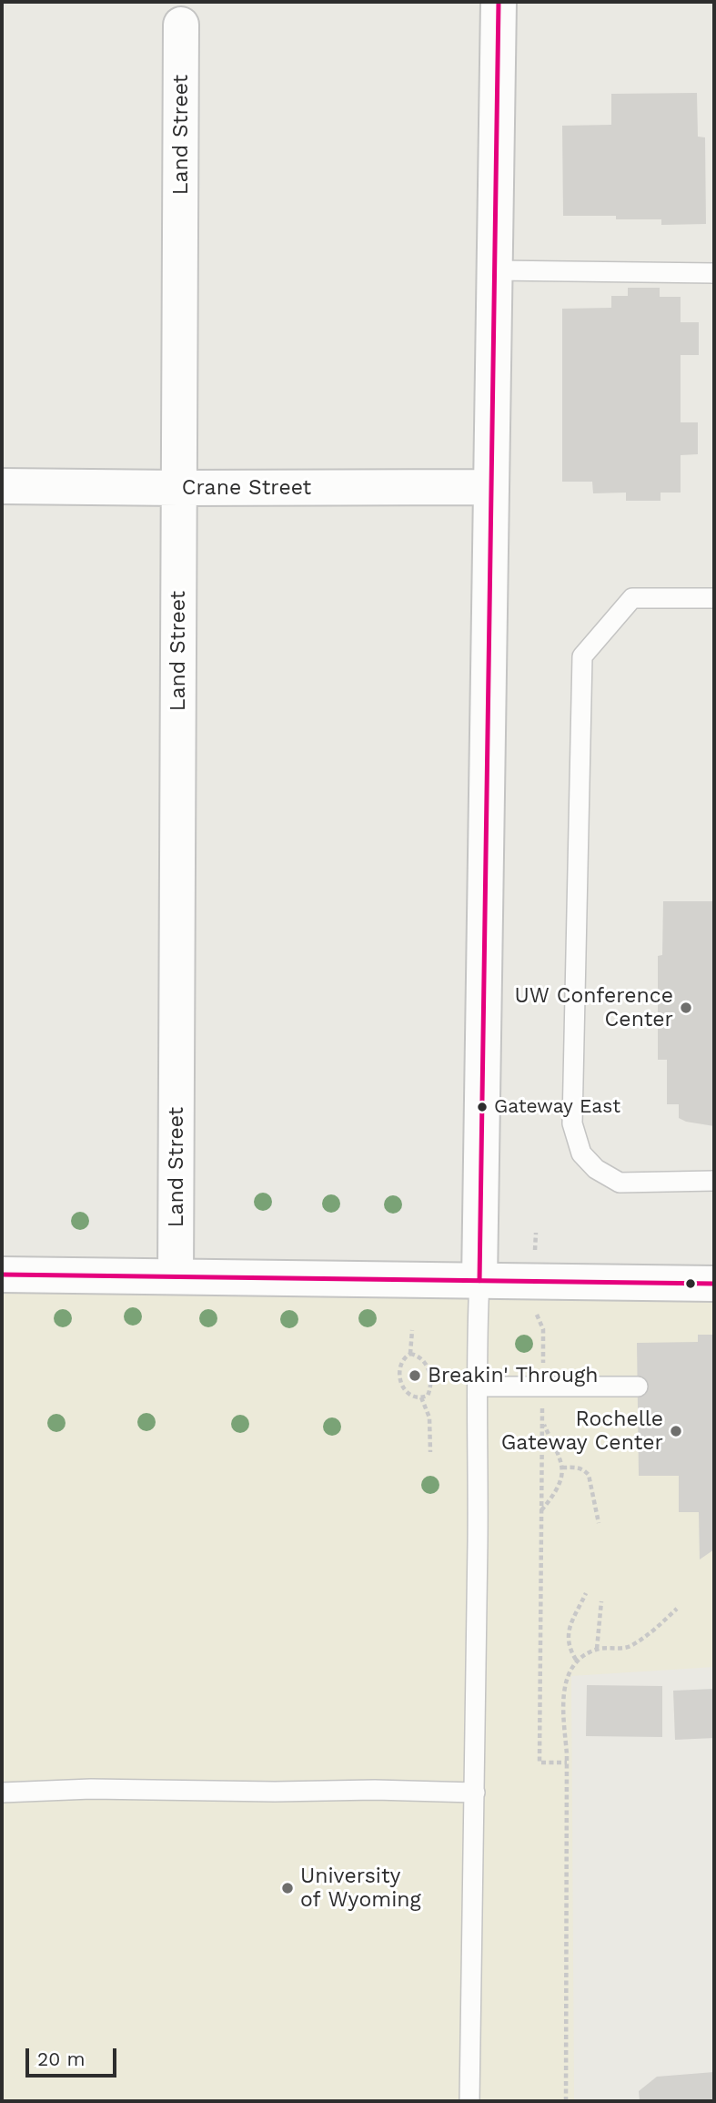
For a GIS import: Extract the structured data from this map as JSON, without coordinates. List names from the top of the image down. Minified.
{"streets":{"street":["Land Street","Crane Street"]},"crossings":[["Land Street","Crane Street"]],"places":["UW Conference Center","Gateway East","Breakin' Through","Rochelle Gateway Center","University of Wyoming"],"scale_bar":"20 m"}
